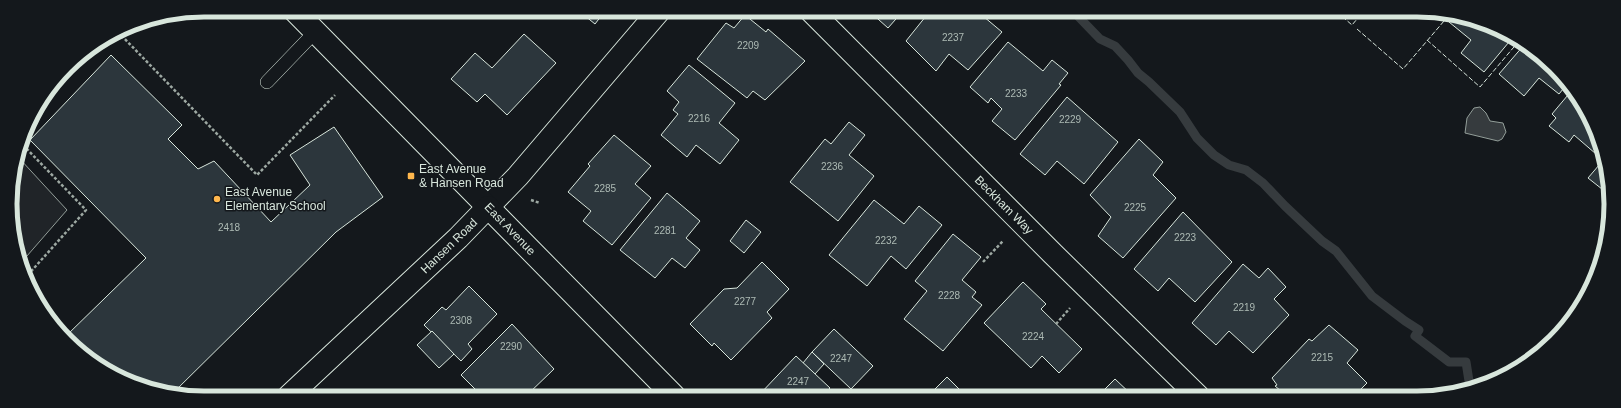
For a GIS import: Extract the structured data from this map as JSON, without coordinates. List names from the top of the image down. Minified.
{"streets":{"street":["Beckham Way","East Avenue","Hansen Road"]},"crossings":[["East Avenue","Hansen Road"]],"places":{"transit":["East Avenue & Hansen Road"],"other":["East Avenue Elementary School"]},"house_numbers":["2237","2209","2233","2216","2229","2236","2285","2225","2418","2281","2223","2232","2228","2277","2219","2308","2224","2290","2215","2247","2247"]}
